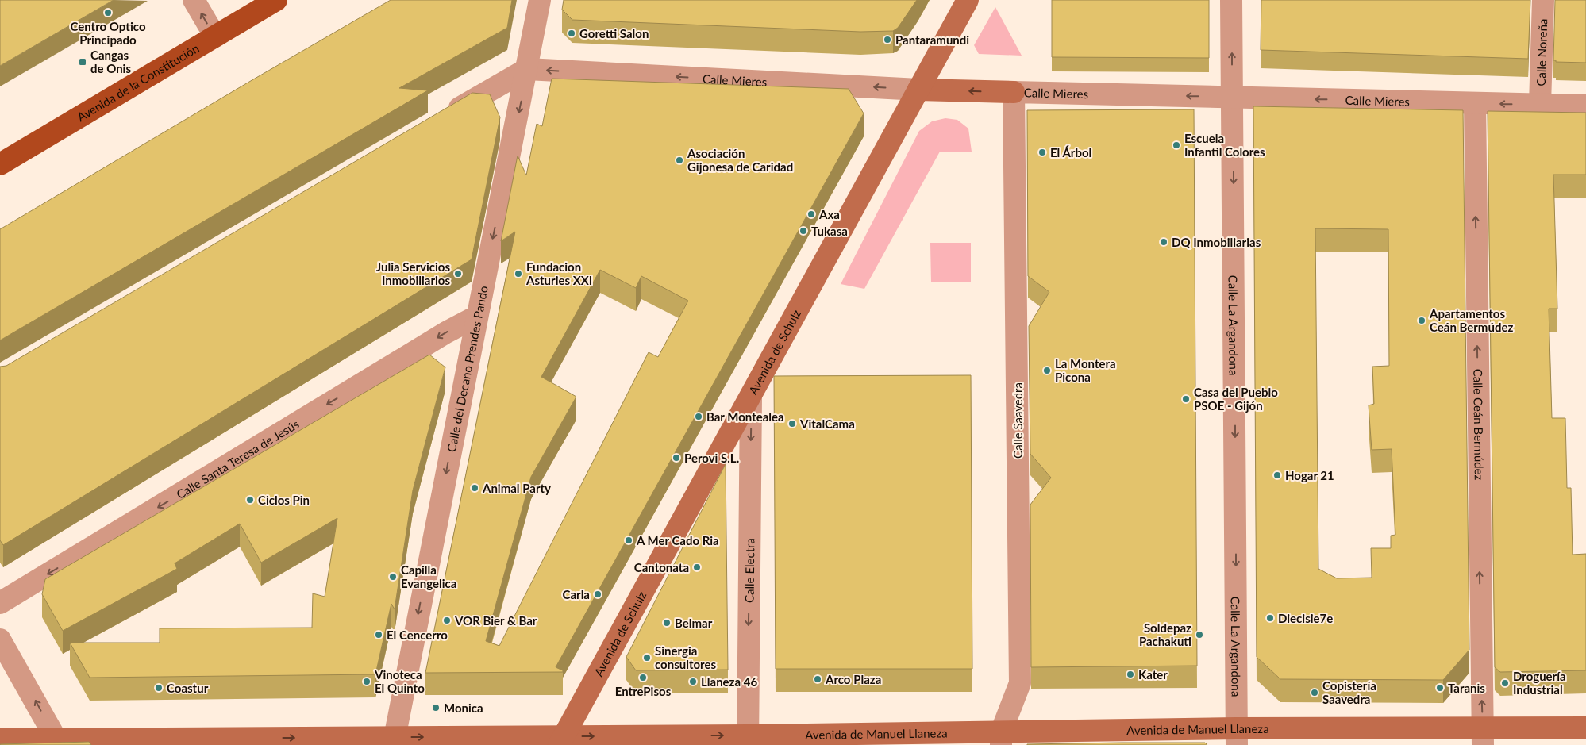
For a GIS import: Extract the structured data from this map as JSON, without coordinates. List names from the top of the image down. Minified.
{"streets":{"main road":["Calle Mieres","Avenida de la Constitución","Avenida de Schulz","Avenida de Manuel Llaneza"],"street":["Calle Noreña","Calle La Argandona","Calle del Decano Prendes Pando","Calle Saavedra","Calle Ceán Bermúdez","Calle Santa Teresa de Jesús","Calle Electra"]},"crossings":[["Calle Noreña","Calle Mieres"],["Calle Mieres","Calle La Argandona"],["Calle Mieres","Avenida de Schulz"],["Calle Mieres","Calle del Decano Prendes Pando"],["Calle Mieres","Calle Saavedra"],["Calle Mieres","Calle Ceán Bermúdez"],["Calle La Argandona","Avenida de Manuel Llaneza"],["Avenida de Schulz","Calle Electra"],["Avenida de Schulz","Avenida de Manuel Llaneza"],["Calle del Decano Prendes Pando","Calle Santa Teresa de Jesús"],["Calle del Decano Prendes Pando","Avenida de Manuel Llaneza"],["Calle Saavedra","Avenida de Manuel Llaneza"],["Calle Ceán Bermúdez","Avenida de Manuel Llaneza"],["Calle Electra","Avenida de Manuel Llaneza"]],"one_way":["Calle Mieres","Calle del Decano Prendes Pando","Calle Ceán Bermúdez","Calle Santa Teresa de Jesús","Calle Electra"],"places":{"other":["Centro Optico Principado","Goretti Salon","Pantaramundi","Escuela Infantil Colores","El Árbol","Asociación Gijonesa de Caridad","Axa","Tukasa","DQ Inmobiliarias","Julia Servicios Inmobiliarios","Fundacion Asturies XXI","Apartamentos Ceán Bermúdez","La Montera Picona","Casa del Pueblo PSOE - Gijón","Bar Montealea","VitalCama","Perovi S.L.","Hogar 21","Animal Party","Ciclos Pin","A Mer Cado Ria","Cantonata","Capilla Evangelica","Carla","Diecisie7e","VOR Bier & Bar","Belmar","El Cencerro","Soldepaz Pachakuti","Sinergia consultores","Kater","EntrePisos","Arco Plaza","Vinoteca El Quinto","Llaneza 46","Droguería Industrial","Coastur","Taranis","Copistería Saavedra","Monica"],"transit":["Cangas de Onis"]}}
